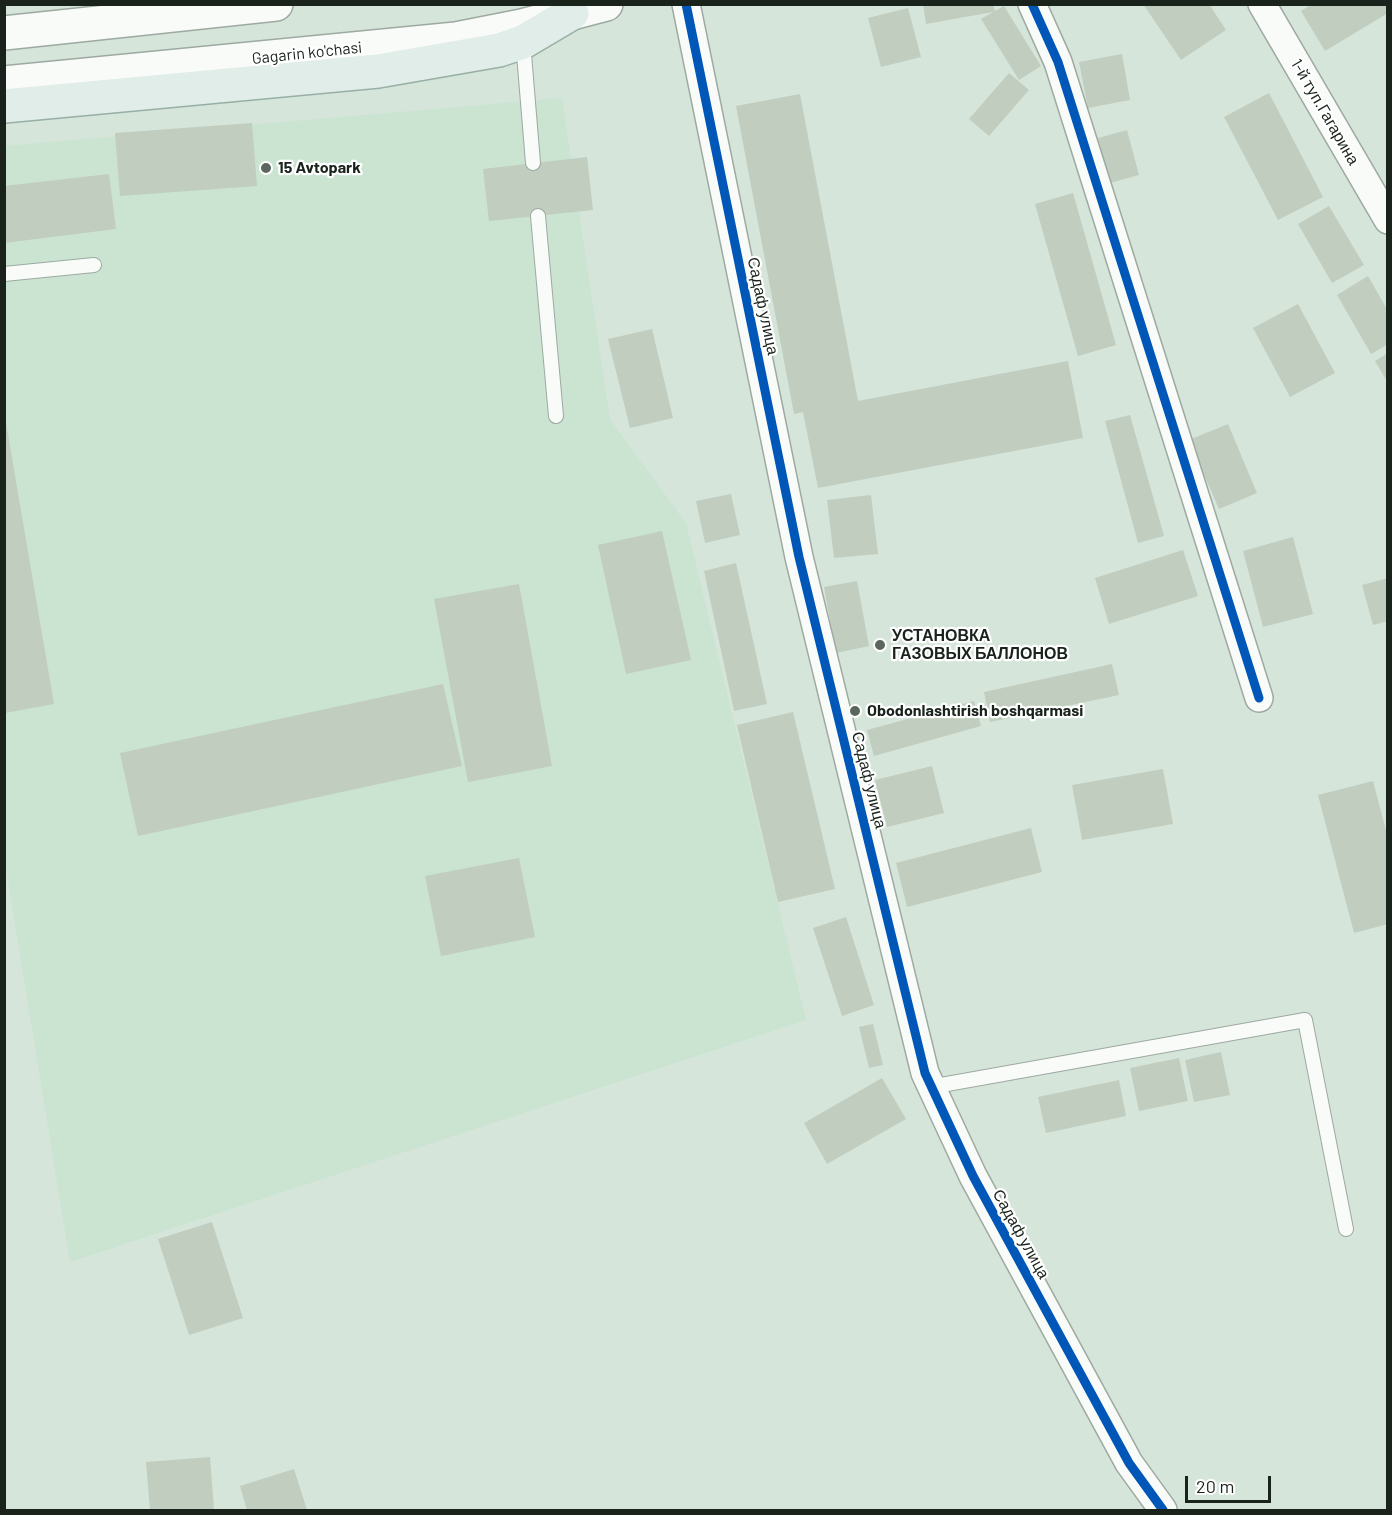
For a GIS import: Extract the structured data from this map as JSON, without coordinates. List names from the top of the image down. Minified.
{"streets":{"main road":["Gagarin ko'chasi"],"street":["1-й туп.Гагарина","Садаф улица"]},"places":["15 Avtopark","УСТАНОВКА ГАЗОВЫХ БАЛЛОНОВ","Obodonlashtirish boshqarmasi"],"scale_bar":"20 m"}
